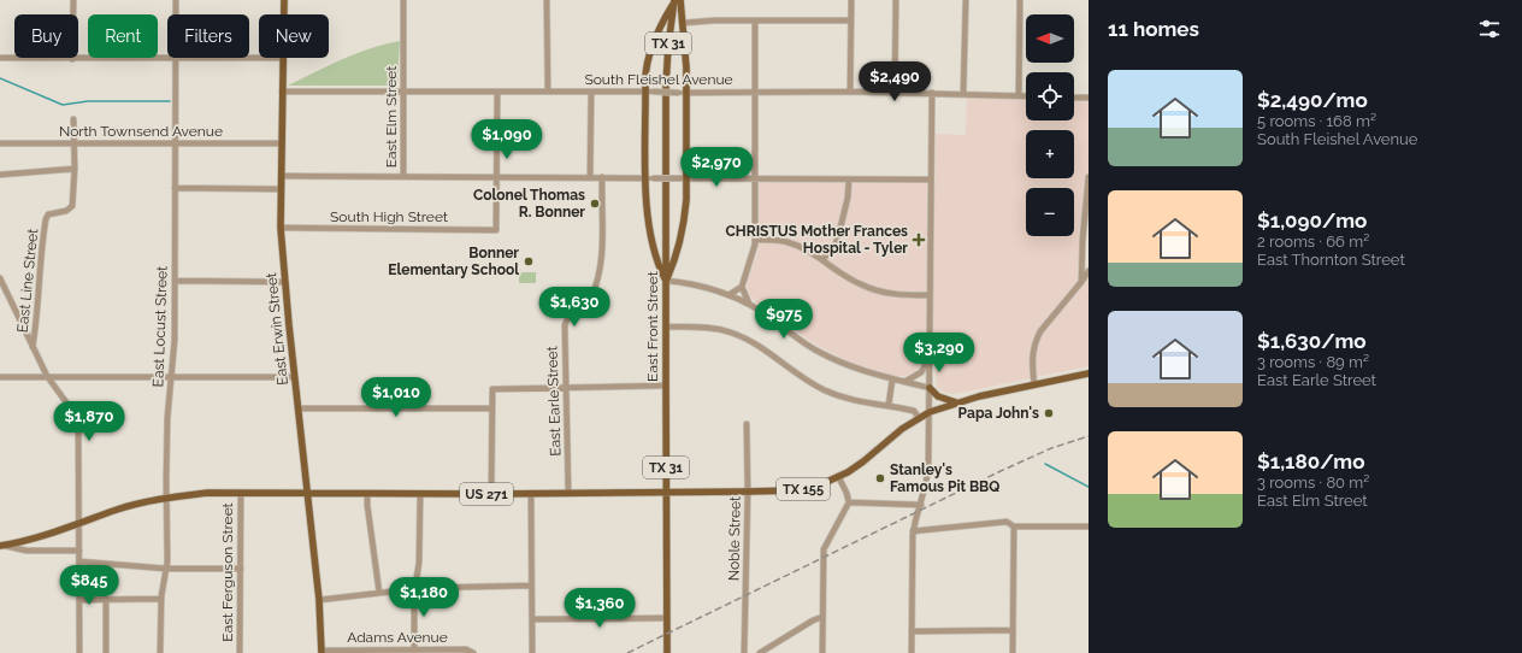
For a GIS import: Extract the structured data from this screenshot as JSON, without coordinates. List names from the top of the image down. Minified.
{"streets":{"main road":["TX 31","East Front Street","East Erwin Street","TX 155","US 271"],"street":["South Fleishel Avenue","East Elm Street","North Townsend Avenue","South High Street","East Line Street","East Locust Street","East Earle Street","Noble Street","East Ferguson Street","Adams Avenue"]},"crossings":[["South Fleishel Avenue","East Elm Street"],["South Fleishel Avenue","East Erwin Street"],["North Townsend Avenue","East Line Street"],["North Townsend Avenue","East Locust Street"],["North Townsend Avenue","East Erwin Street"],["South High Street","East Erwin Street"],["East Locust Street","US 271"],["East Front Street","TX 155"],["East Front Street","US 271"],["East Erwin Street","US 271"],["East Erwin Street","Adams Avenue"],["East Earle Street","US 271"],["TX 155","US 271"],["TX 155","Noble Street"],["US 271","East Ferguson Street"]],"places":{"other":["Colonel Thomas R. Bonner","Bonner Elementary School","Papa John's","Stanley's Famous Pit BBQ"],"health":["CHRISTUS Mother Frances Hospital - Tyler"]},"north":"left","page":{"heading":"11 homes","map_buttons":["+","−"],"chip":["Buy","Rent","Filters","New"],"list":[{"name":"$2,490/mo","note":"5 rooms · 168 m² · South Fleishel Avenue"},{"name":"$1,090/mo","note":"2 rooms · 66 m² · East Thornton Street"},{"name":"$1,630/mo","note":"3 rooms · 89 m² · East Earle Street"},{"name":"$1,180/mo","note":"3 rooms · 80 m² · East Elm Street"}],"price":["$2,490","$1,090","$2,970","$1,630","$975","$3,290","$1,010","$1,870","$845","$1,180","$1,360"]}}
